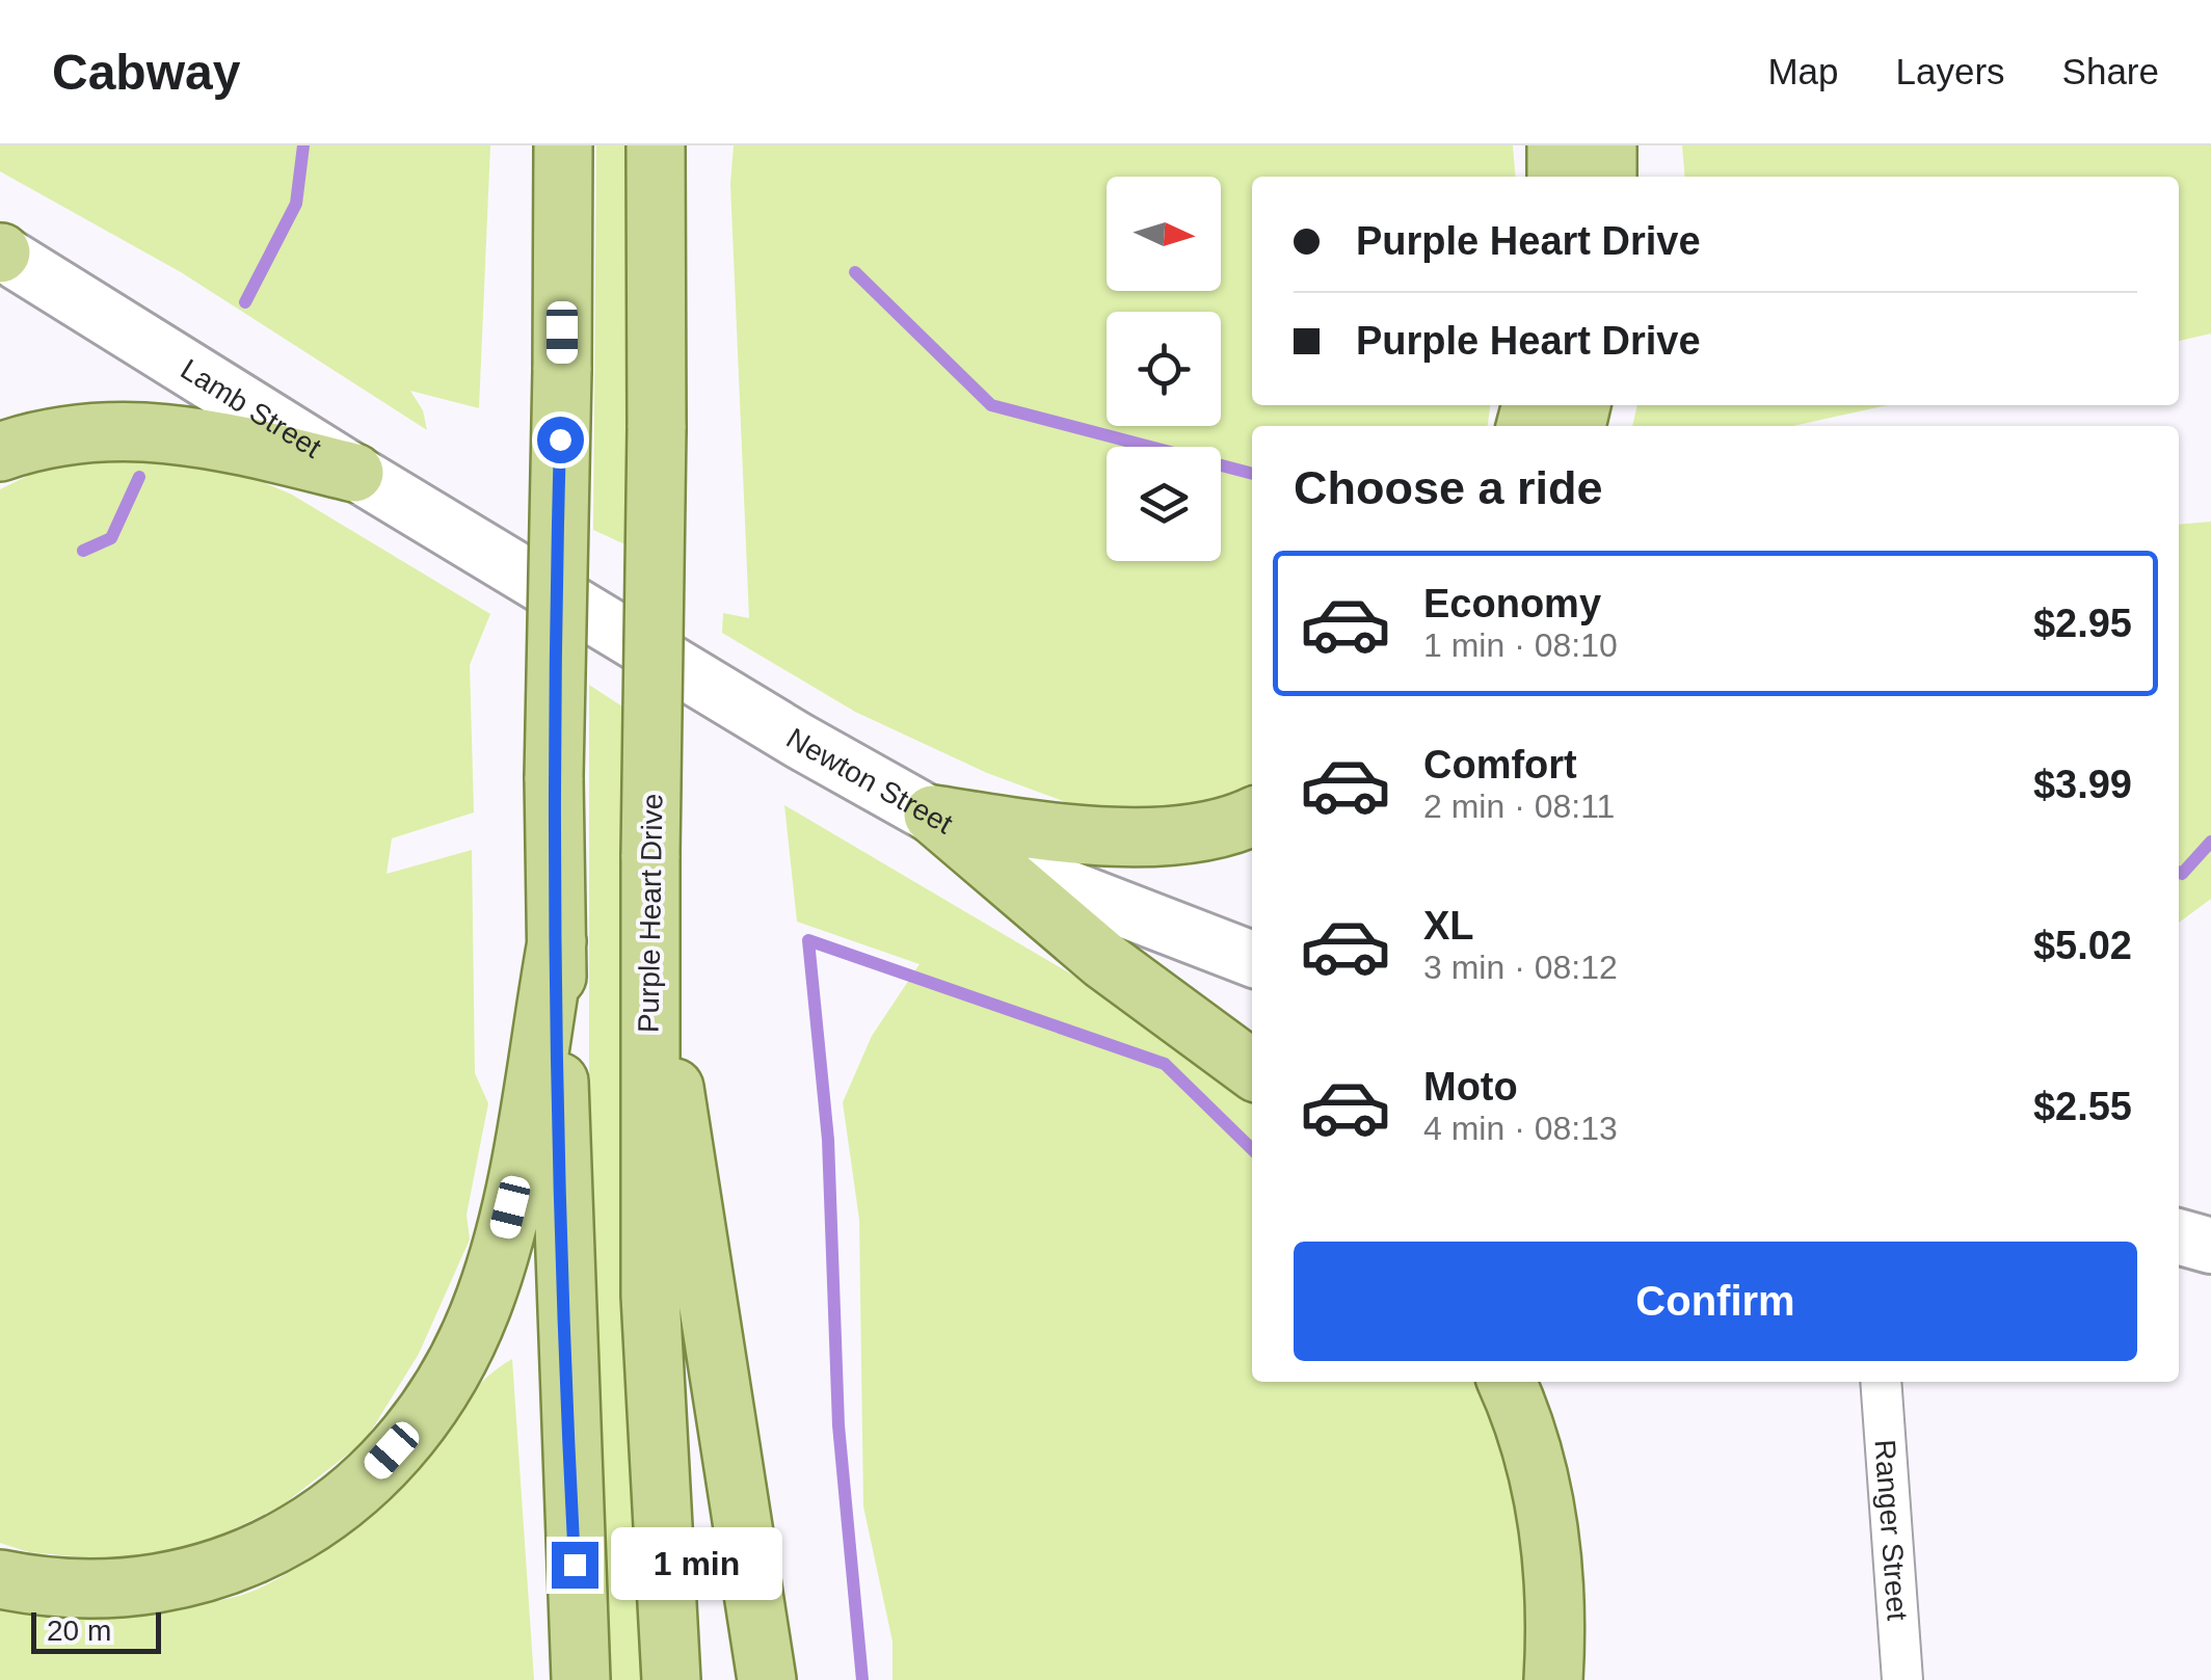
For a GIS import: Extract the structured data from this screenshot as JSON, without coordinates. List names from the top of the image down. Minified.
{"streets":{"main road":["Lamb Street","Newton Street","Purple Heart Drive"],"street":["Ranger Street"]},"crossings":[["Lamb Street","Newton Street"]],"scale_bar":"20 m","north":"right","page":{"header":"Cabway","nav":["Map","Layers","Share"],"banner":["Purple Heart Drive","Purple Heart Drive"],"heading":"Choose a ride","list":[{"name":"Economy","note":"1 min · 08:10","value":"$2.95"},{"name":"Comfort","note":"2 min · 08:11","value":"$3.99"},{"name":"XL","note":"3 min · 08:12","value":"$5.02"},{"name":"Moto","note":"4 min · 08:13","value":"$2.55"}],"buttons":"Confirm","bubble":"1 min","scale":"20 m"}}
